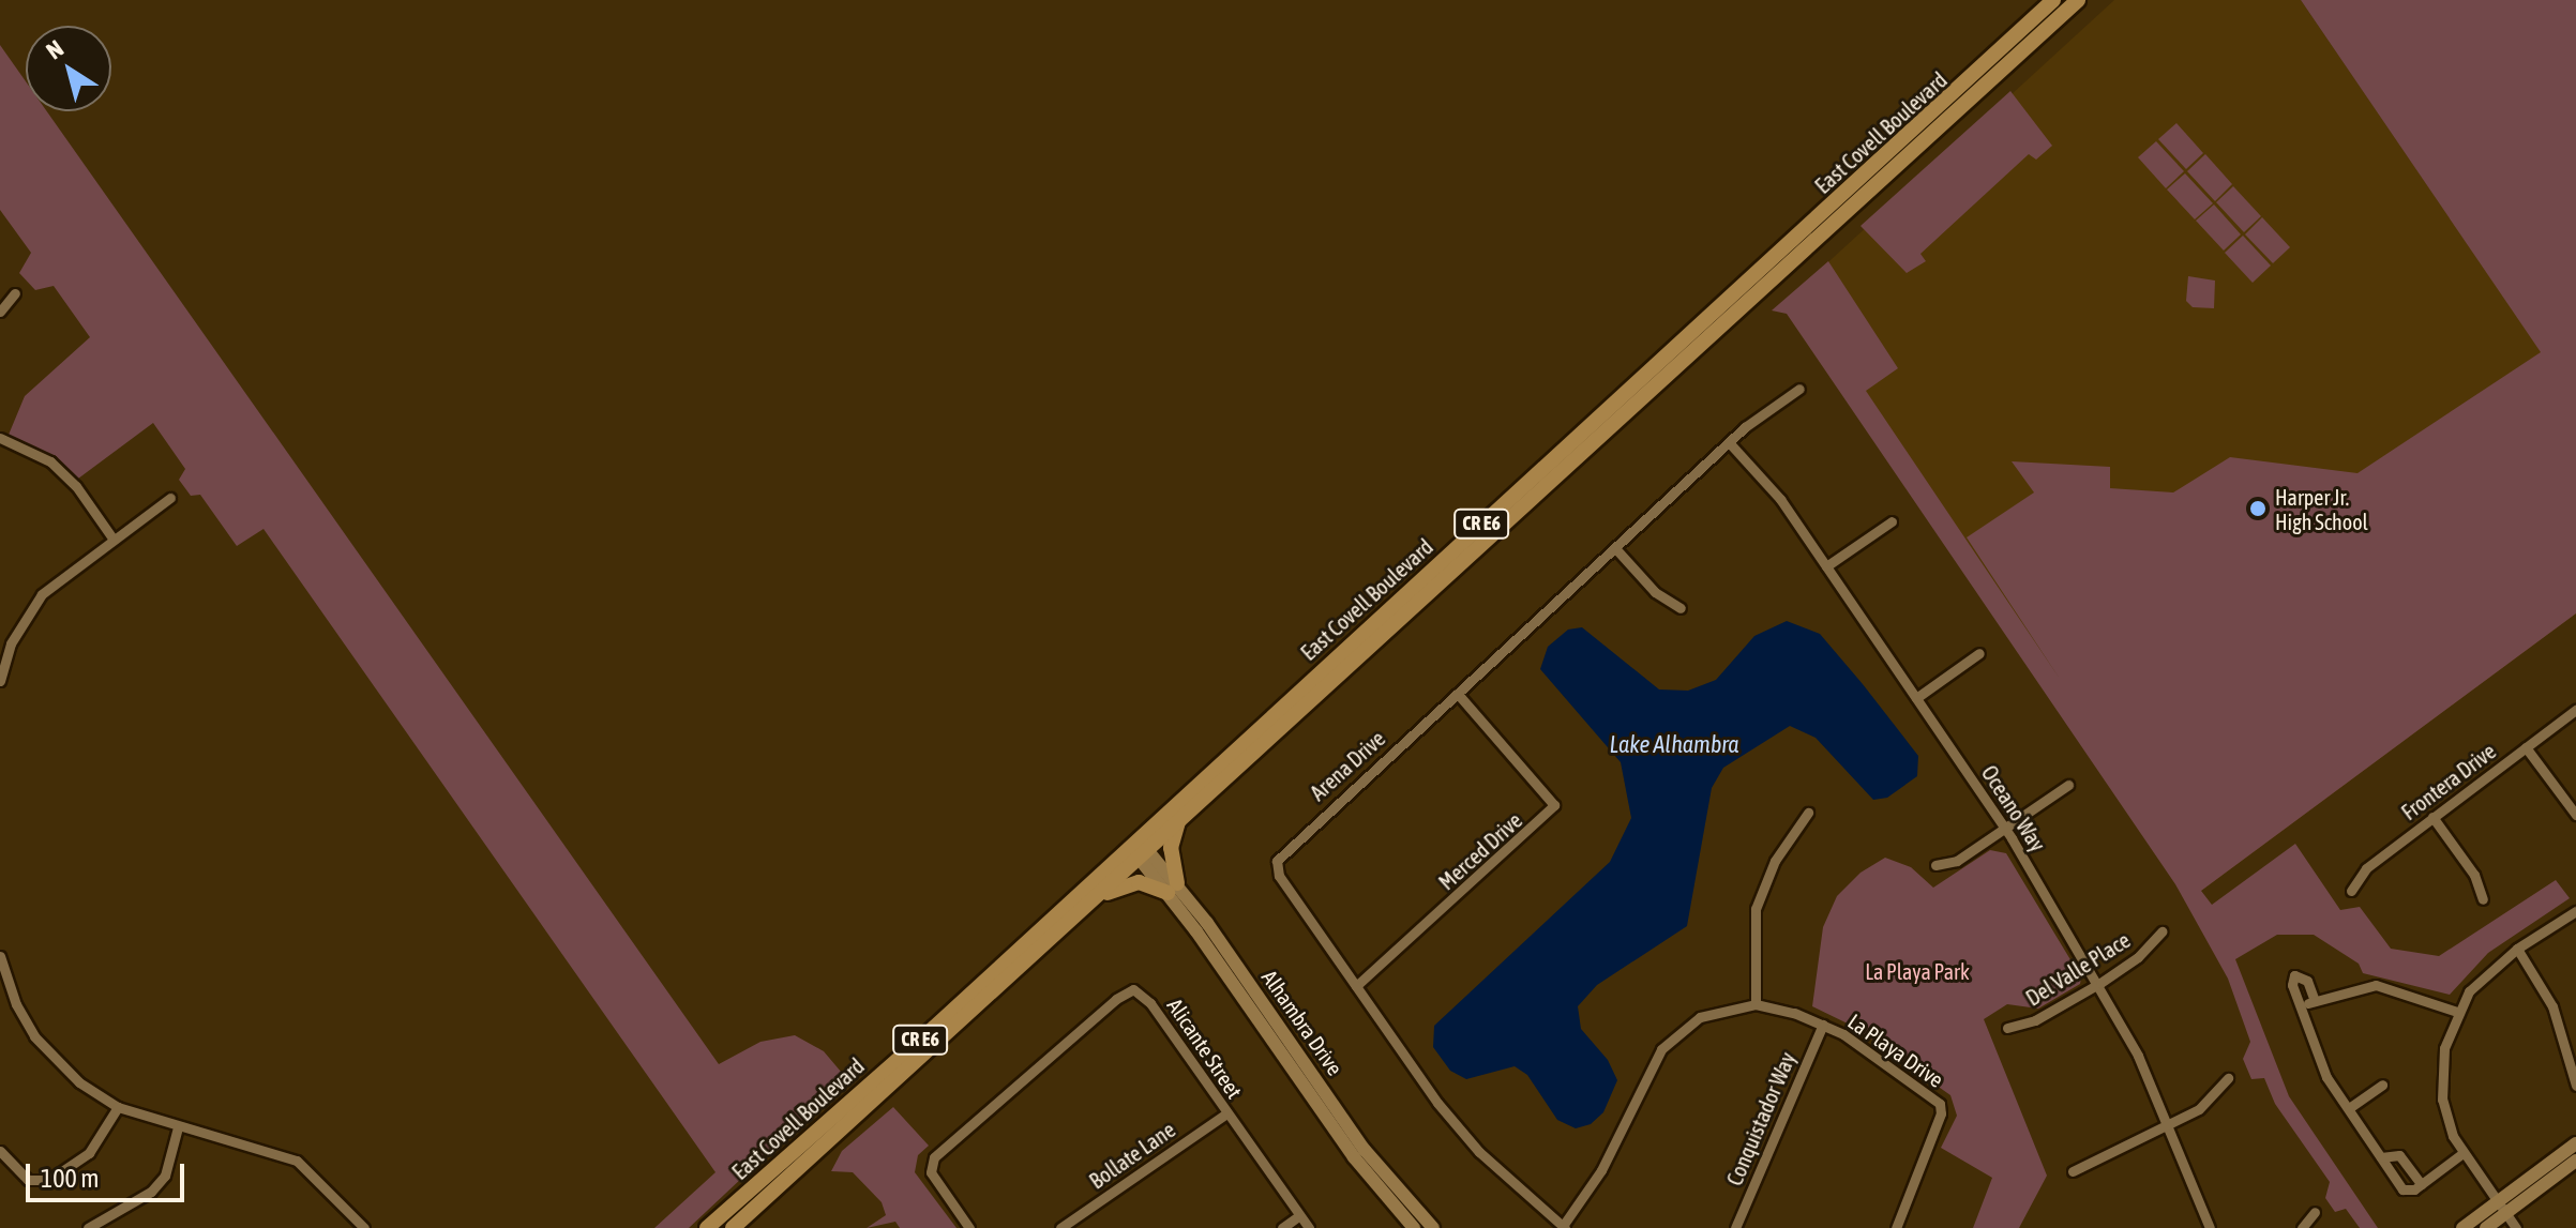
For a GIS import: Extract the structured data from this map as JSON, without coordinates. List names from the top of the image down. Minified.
{"streets":{"main road":["East Covell Boulevard","CR E6","Alhambra Drive"],"street":["Arena Drive","Frontera Drive","Oceano Way","Merced Drive","Del Valle Place","Alicante Street","La Playa Drive","Conquistador Way","Bollate Lane"]},"crossings":[["East Covell Boulevard","Alhambra Drive"],["Arena Drive","Oceano Way"],["Arena Drive","Merced Drive"],["Arena Drive","La Playa Drive"],["Oceano Way","Del Valle Place"],["Alicante Street","Bollate Lane"],["La Playa Drive","Conquistador Way"]],"water":["Lake Alhambra"],"parks":["La Playa Park"],"places":["Harper Jr. High School"],"scale_bar":"100 m","north":"top left"}
